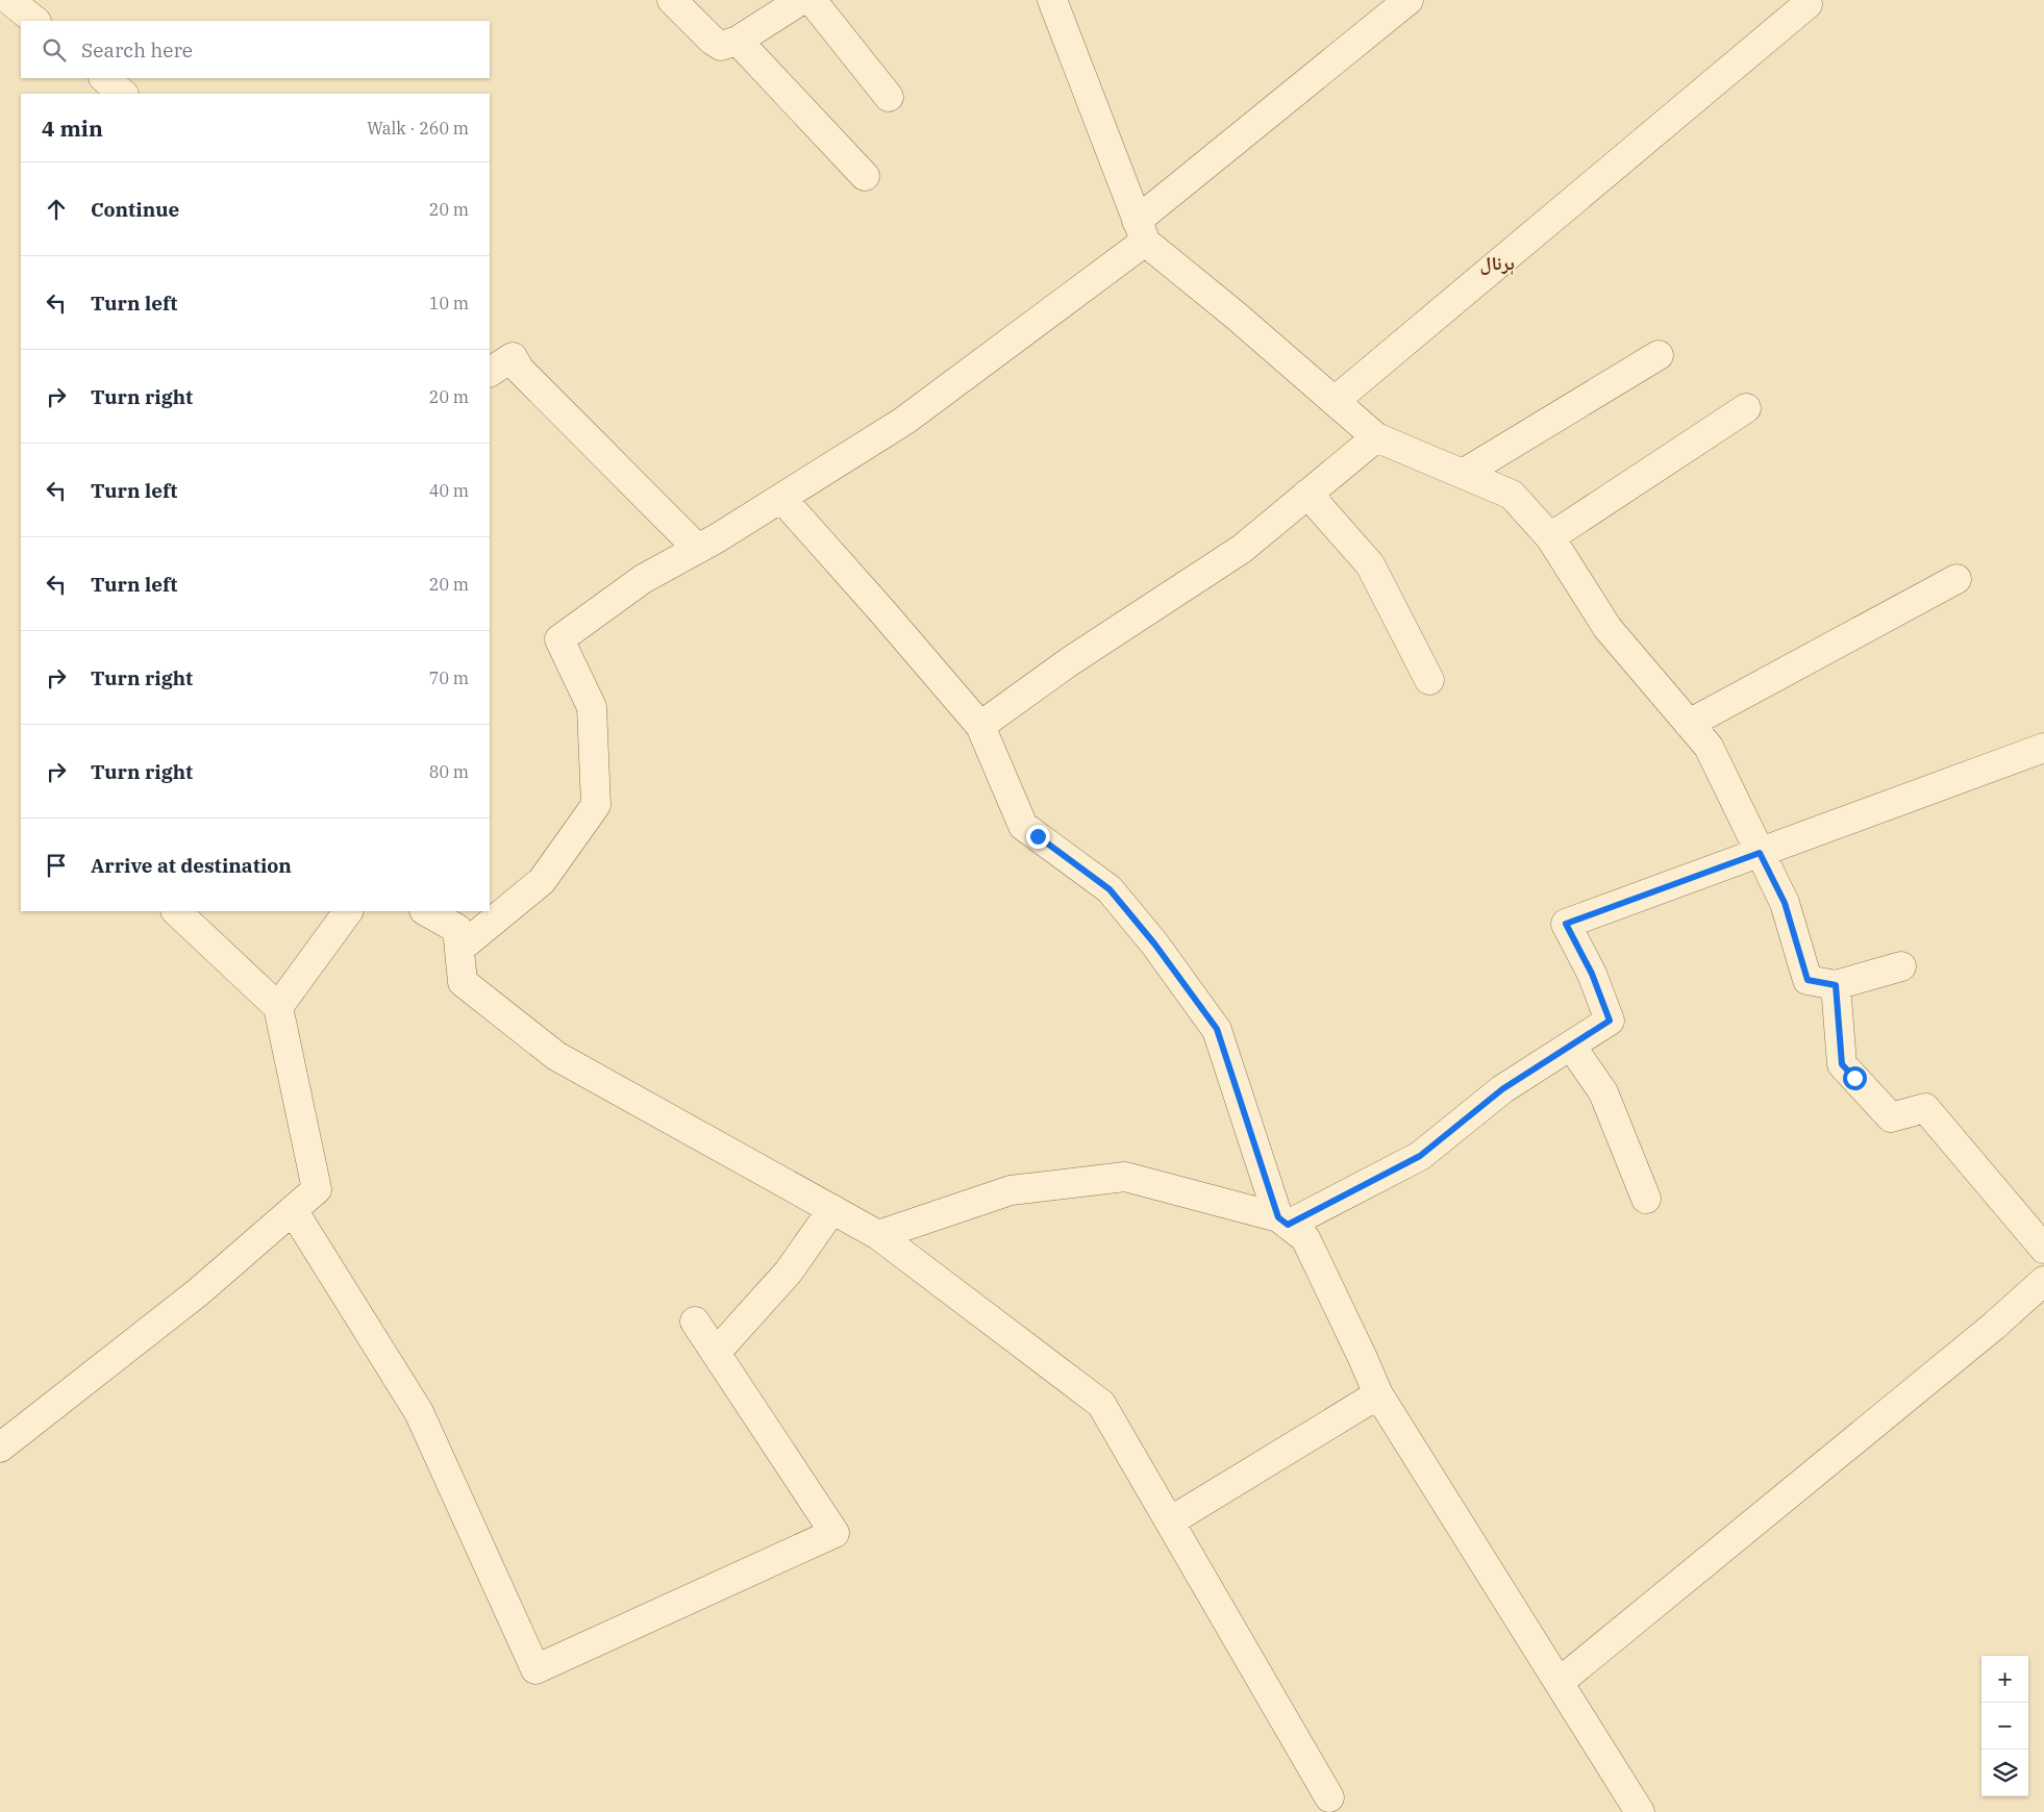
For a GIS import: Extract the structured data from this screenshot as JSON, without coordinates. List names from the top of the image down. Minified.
{"districts":["ہرنال"],"page":{"search":"Search here","heading":["4 min","Walk · 260 m"],"list":[["Continue","20 m"],["Turn left","10 m"],["Turn right","20 m"],["Turn left","40 m"],["Turn left","20 m"],["Turn right","70 m"],["Turn right","80 m"],"Arrive at destination"],"map_buttons":["+","−"]}}
